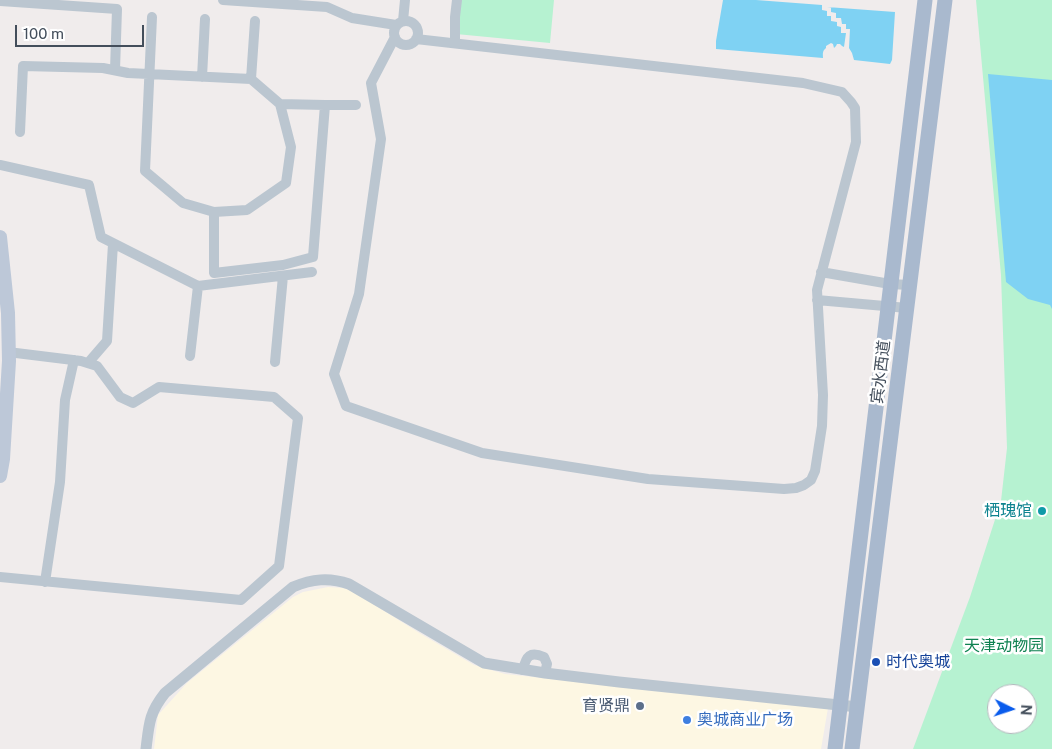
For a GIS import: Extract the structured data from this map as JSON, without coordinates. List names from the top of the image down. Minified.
{"streets":{"main road":["宾水西道"]},"parks":["天津动物园"],"places":["栖瑰馆","时代奥城","育贤鼎","奥城商业广场"],"scale_bar":"100 m","north":"right"}
